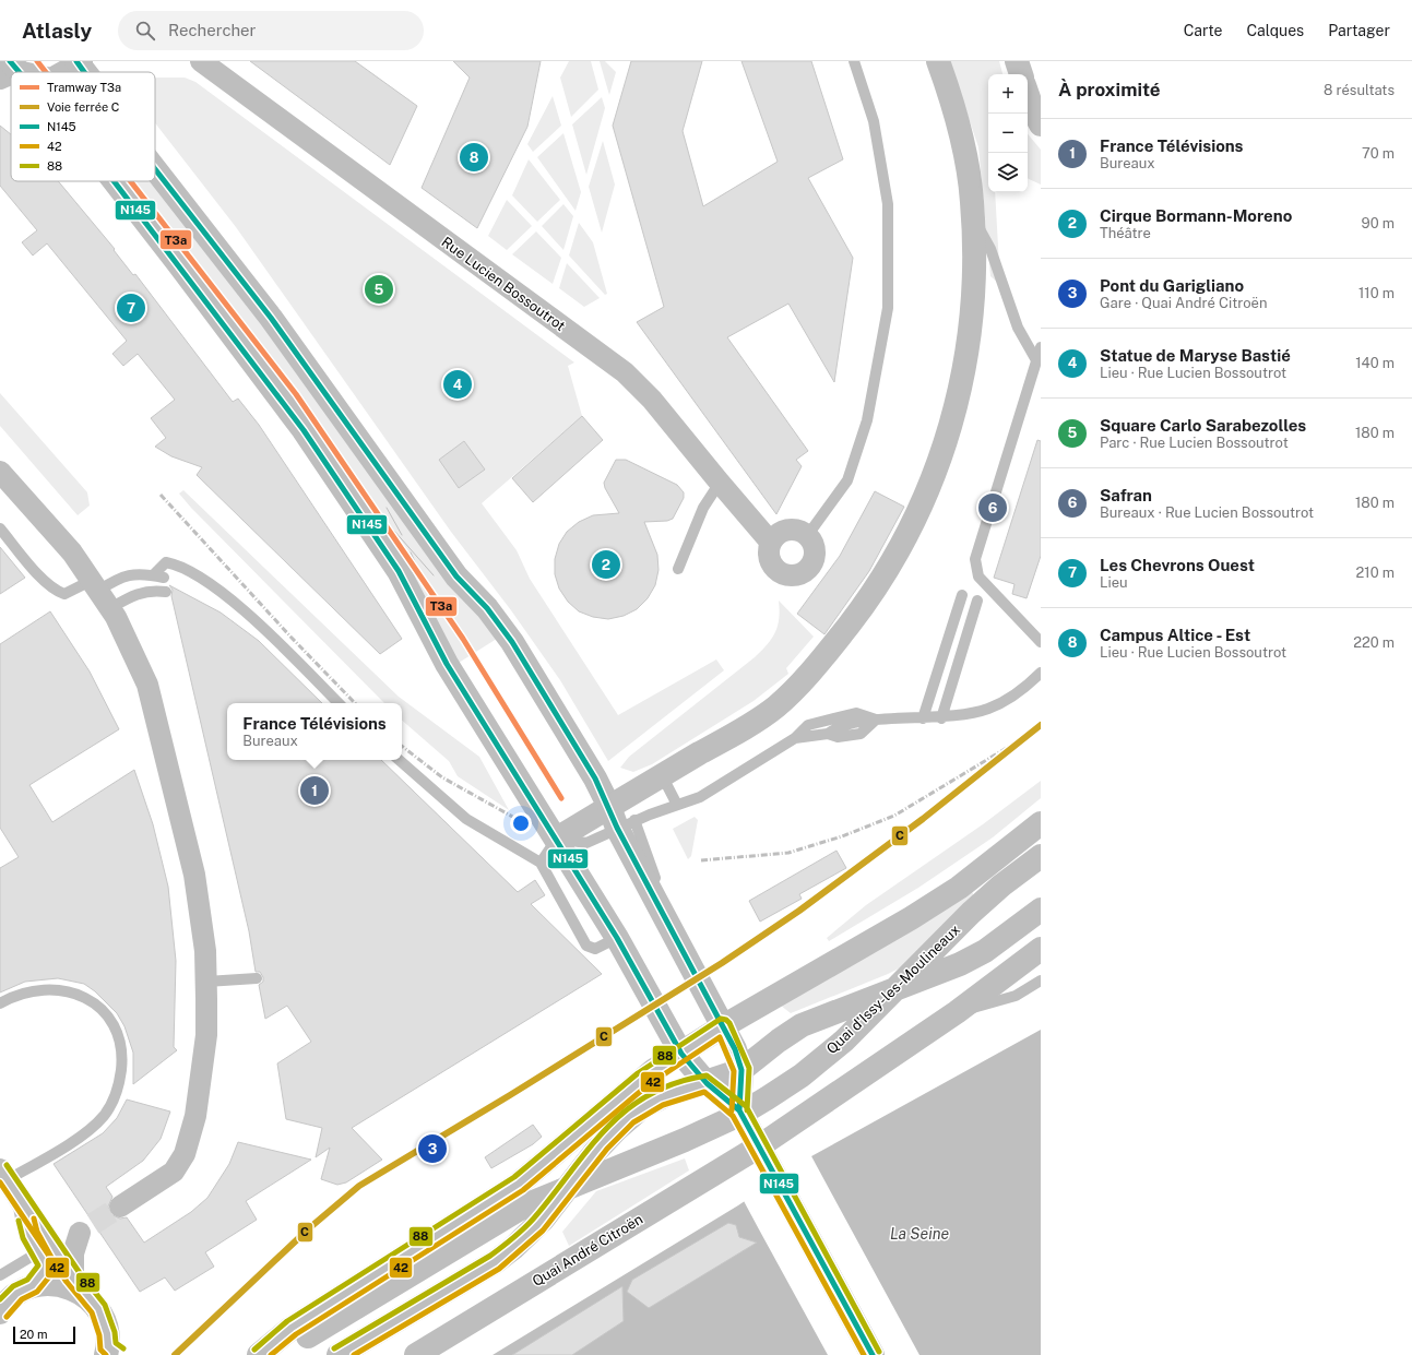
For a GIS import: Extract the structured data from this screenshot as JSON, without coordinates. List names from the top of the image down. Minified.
{"streets":{"main road":["Quai d'Issy-les-Moulineaux","Quai André Citroën"],"street":["Rue Lucien Bossoutrot"]},"water":["La Seine"],"lines":["tram line T3a","transit line N145","rail line C","transit line 88","transit line 42"],"legend":["Tramway T3a","Voie ferrée C","N145","42","88"],"scale_bar":"20 m","page":{"header":"Atlasly","search":"Rechercher","nav":["Carte","Calques","Partager"],"heading":["À proximité","8 résultats"],"map_buttons":["+","−"],"list":[{"mark":"1","name":"France Télévisions","note":"Bureaux","value":"70 m"},{"mark":"2","name":"Cirque Bormann-Moreno","note":"Théâtre","value":"90 m"},{"mark":"3","name":"Pont du Garigliano","note":"Gare · Quai André Citroën","value":"110 m"},{"mark":"4","name":"Statue de Maryse Bastié","note":"Lieu · Rue Lucien Bossoutrot","value":"140 m"},{"mark":"5","name":"Square Carlo Sarabezolles","note":"Parc · Rue Lucien Bossoutrot","value":"180 m"},{"mark":"6","name":"Safran","note":"Bureaux · Rue Lucien Bossoutrot","value":"180 m"},{"mark":"7","name":"Les Chevrons Ouest","note":"Lieu","value":"210 m"},{"mark":"8","name":"Campus Altice - Est","note":"Lieu · Rue Lucien Bossoutrot","value":"220 m"}],"pins":["8","5","7","4","6","2","1","3"],"popup":["France Télévisions","Bureaux"],"scale":"20 m"}}
